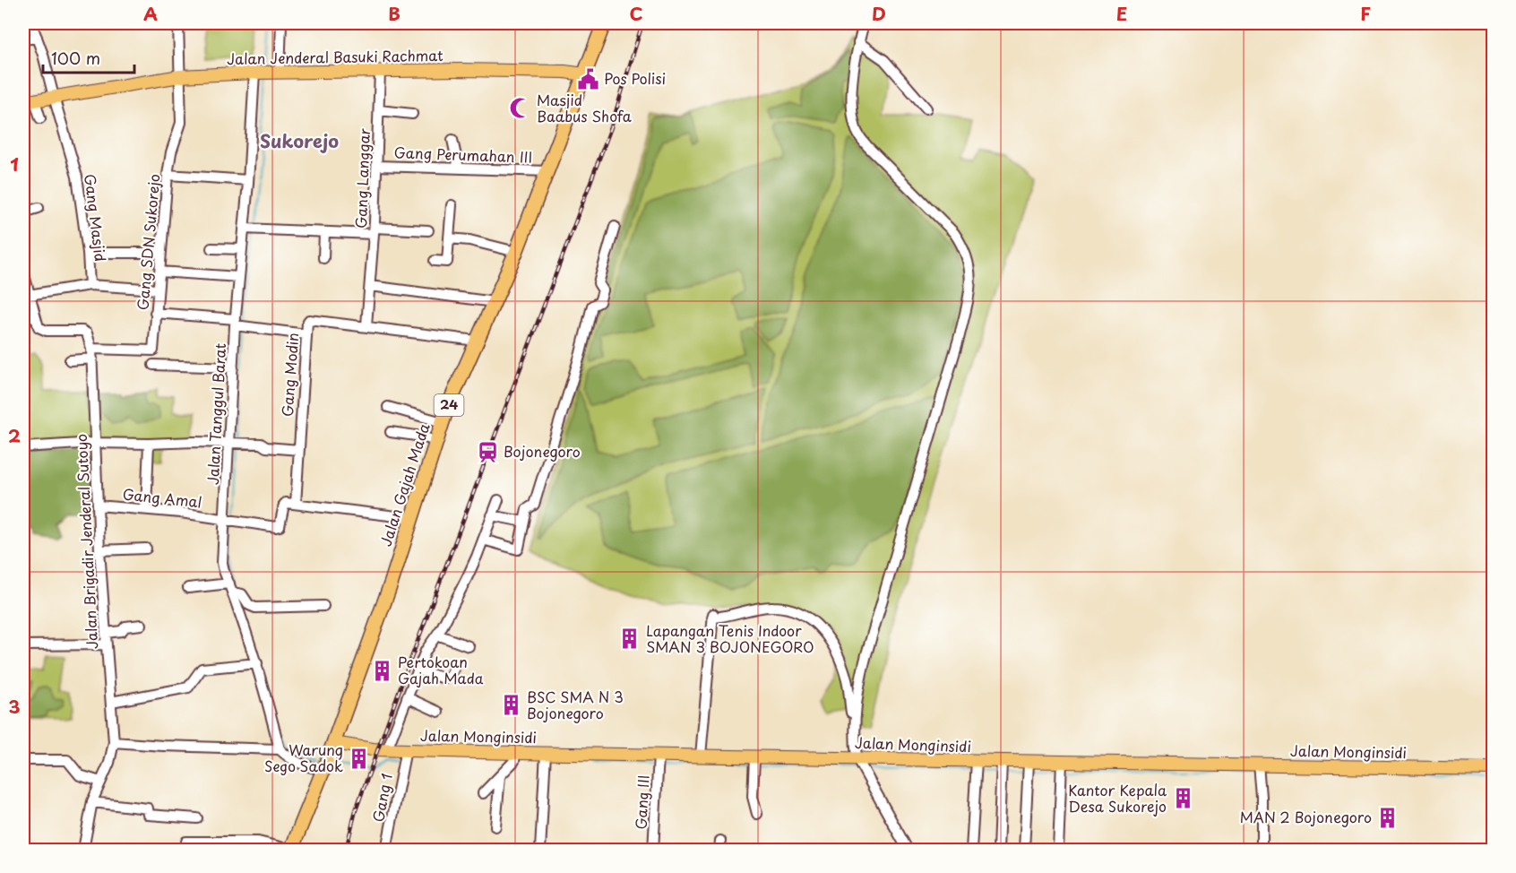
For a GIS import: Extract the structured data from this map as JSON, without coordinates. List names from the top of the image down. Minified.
{"streets":{"highway":["24","Jalan Gajah Mada"],"main road":["Jalan Jenderal Basuki Rachmat","Jalan Monginsidi"],"street":["Gang Perumahan III","Gang Langgar","Gang Masjid","Gang SDN Sukorejo","Gang Modin","Jalan Tanggul Barat","Gang Amal","Jalan Brigadir Jenderal Sutoyo","Gang 1","Gang III"]},"crossings":[["Jalan Jenderal Basuki Rachmat","Gang Langgar"],["Jalan Jenderal Basuki Rachmat","Gang Masjid"],["Jalan Jenderal Basuki Rachmat","Gang SDN Sukorejo"],["Jalan Jenderal Basuki Rachmat","24"],["Jalan Jenderal Basuki Rachmat","Jalan Tanggul Barat"],["Jalan Jenderal Basuki Rachmat","Jalan Gajah Mada"],["Gang Perumahan III","Gang Langgar"],["Gang Perumahan III","Jalan Gajah Mada"],["Gang Langgar","Gang Modin"],["Gang SDN Sukorejo","Jalan Tanggul Barat"],["Gang Modin","Jalan Gajah Mada"],["Gang Modin","Gang Amal"],["24","Jalan Gajah Mada"],["Jalan Tanggul Barat","Gang Amal"],["Jalan Gajah Mada","Jalan Monginsidi"],["Gang Amal","Jalan Brigadir Jenderal Sutoyo"],["Jalan Monginsidi","Gang 1"],["Jalan Monginsidi","Gang III"]],"districts":["Sukorejo"],"places":{"public building":["Pos Polisi"],"mosque":["Masjid Baabus Shofa"],"station":["Bojonegoro"],"building":["Lapangan Tenis Indoor SMAN 3 BOJONEGORO","Pertokoan Gajah Mada","BSC SMA N 3 Bojonegoro","Warung Sego Sadok","Kantor Kepala Desa Sukorejo","MAN 2 Bojonegoro"]},"scale_bar":"100 m","grid":{"columns":["A","B","C","D","E","F"],"rows":["1","2","3"]}}
